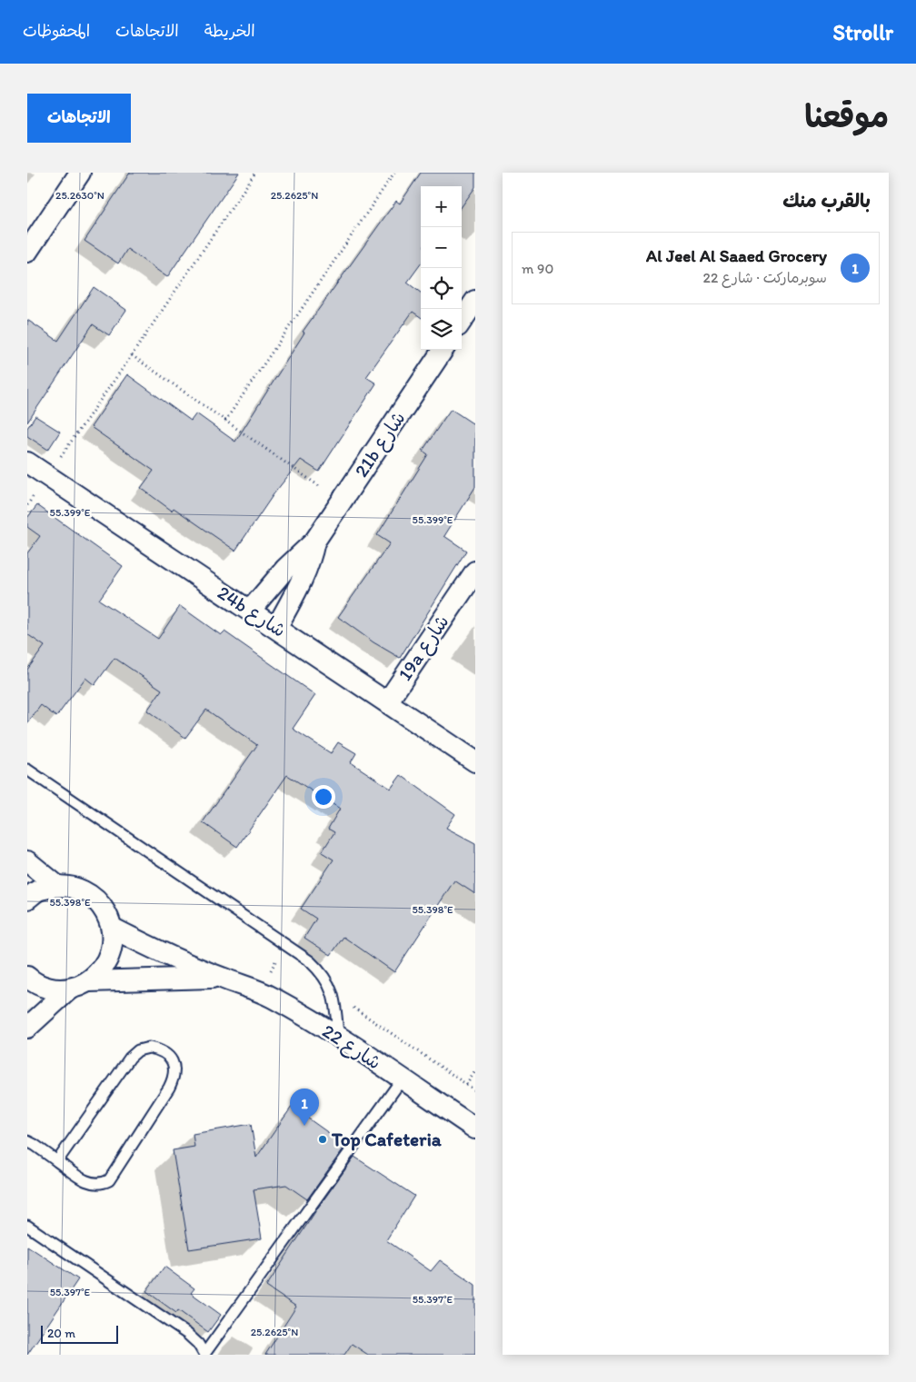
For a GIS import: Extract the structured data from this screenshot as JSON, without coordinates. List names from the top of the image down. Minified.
{"streets":{"street":["21b شارع","24b شارع","19a شارع","شارع 22"]},"crossings":[["21b شارع","24b شارع"],["24b شارع","19a شارع"]],"places":["Top Cafeteria"],"scale_bar":"20 m","page":{"header":"Strollr","nav":["الخريطة","الاتجاهات","المحفوظات"],"title":"موقعنا","buttons":"الاتجاهات","heading":"بالقرب منك","map_buttons":["+","−"],"list":[{"mark":"1","name":"Al Jeel Al Saaed Grocery","note":"سوبرماركت · شارع 22","value":"90 m"}],"pins":"1","scale":"20 m"},"coordinates":["25.2630°N","25.2625°N","55.399°E","55.398°E","55.397°E"]}
